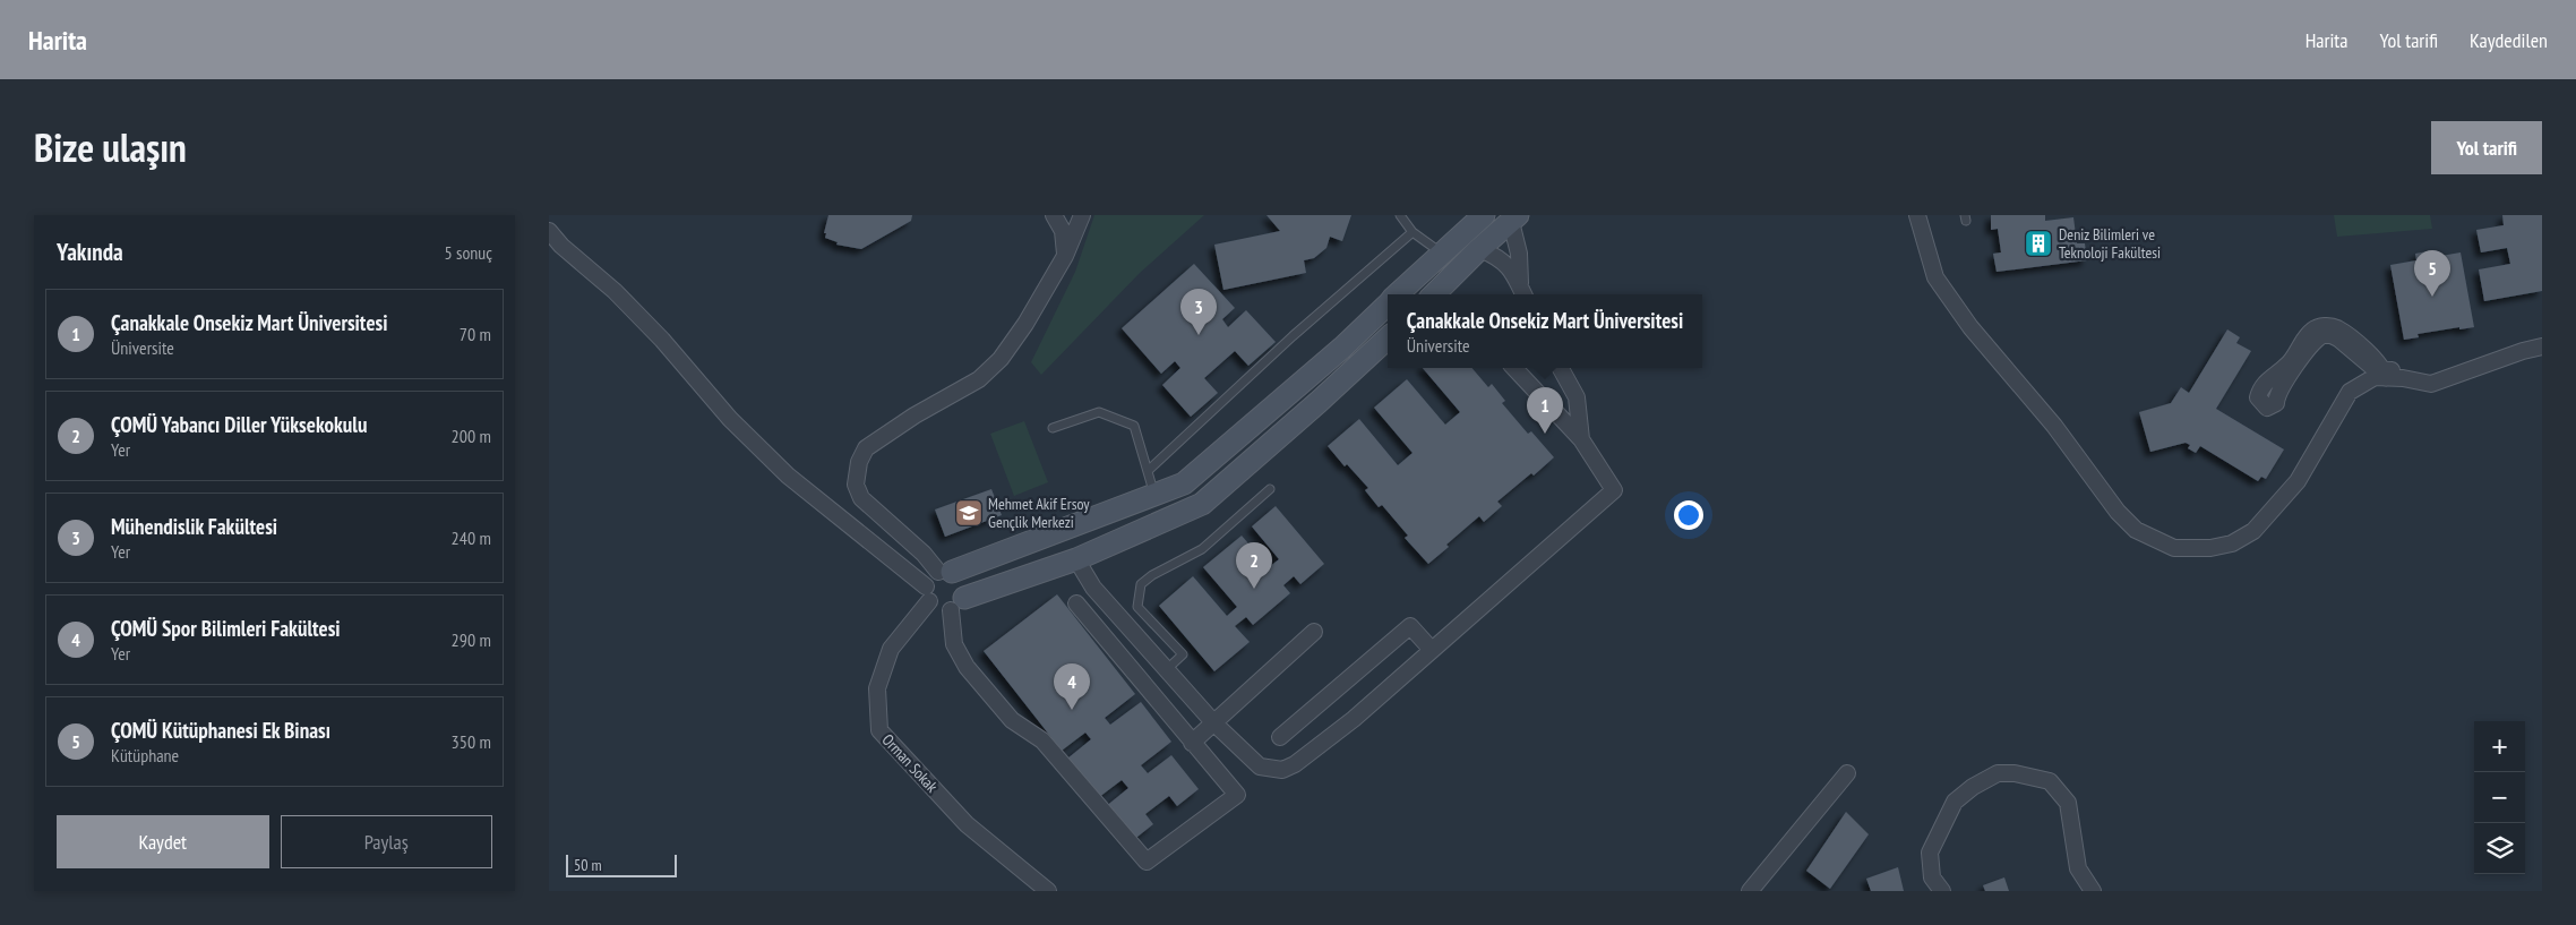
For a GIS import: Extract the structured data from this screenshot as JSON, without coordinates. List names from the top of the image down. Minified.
{"streets":{"street":["Orman Sokak"]},"places":{"building":["Deniz Bilimleri ve Teknoloji Fakültesi"],"school or university":["Mehmet Akif Ersoy Gençlik Merkezi"]},"scale_bar":"50 m","page":{"header":"Harita","nav":["Harita","Yol tarifi","Kaydedilen"],"title":"Bize ulaşın","buttons":["Yol tarifi",["Kaydet","Paylaş"]],"heading":["Yakında","5 sonuç"],"pins":["5","3","1","2","4"],"list":[{"mark":"1","name":"Çanakkale Onsekiz Mart Üniversitesi","note":"Üniversite","value":"70 m"},{"mark":"2","name":"ÇOMÜ Yabancı Diller Yüksekokulu","note":"Yer","value":"200 m"},{"mark":"3","name":"Mühendislik Fakültesi","note":"Yer","value":"240 m"},{"mark":"4","name":"ÇOMÜ Spor Bilimleri Fakültesi","note":"Yer","value":"290 m"},{"mark":"5","name":"ÇOMÜ Kütüphanesi Ek Binası","note":"Kütüphane","value":"350 m"}],"popup":["Çanakkale Onsekiz Mart Üniversitesi","Üniversite"],"map_buttons":["+","−"],"scale":"50 m"}}
